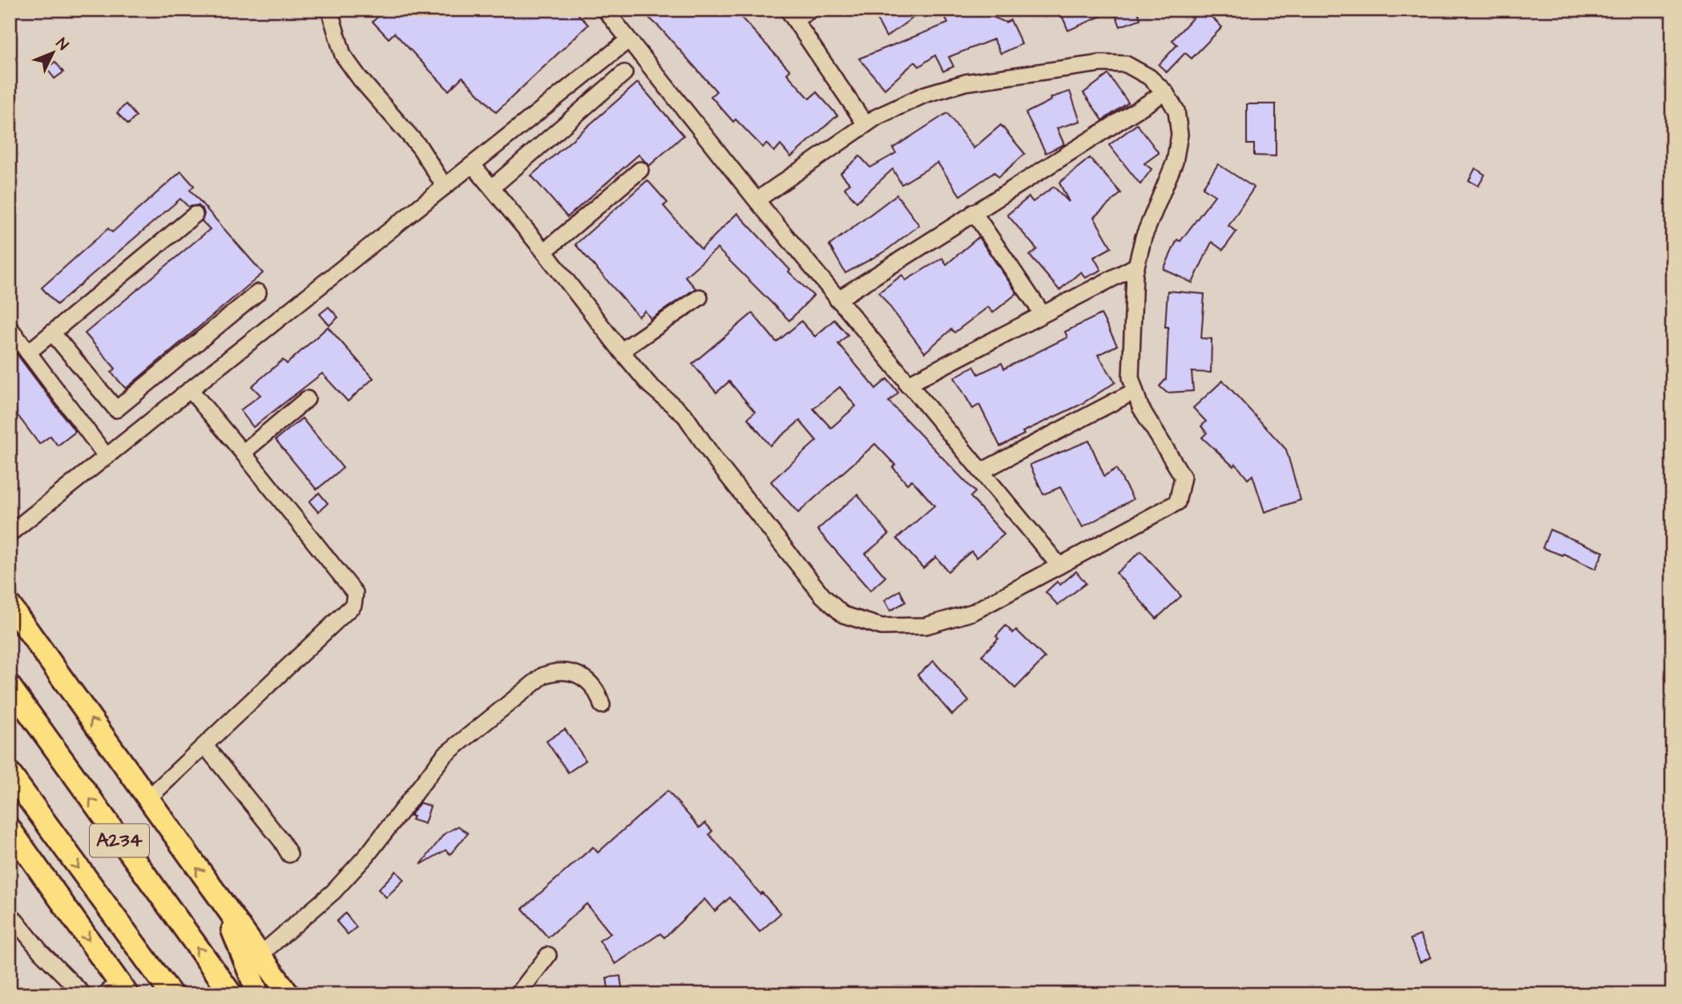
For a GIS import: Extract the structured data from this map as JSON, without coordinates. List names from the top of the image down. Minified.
{"streets":{"highway":["A234"]},"north":"top right"}
